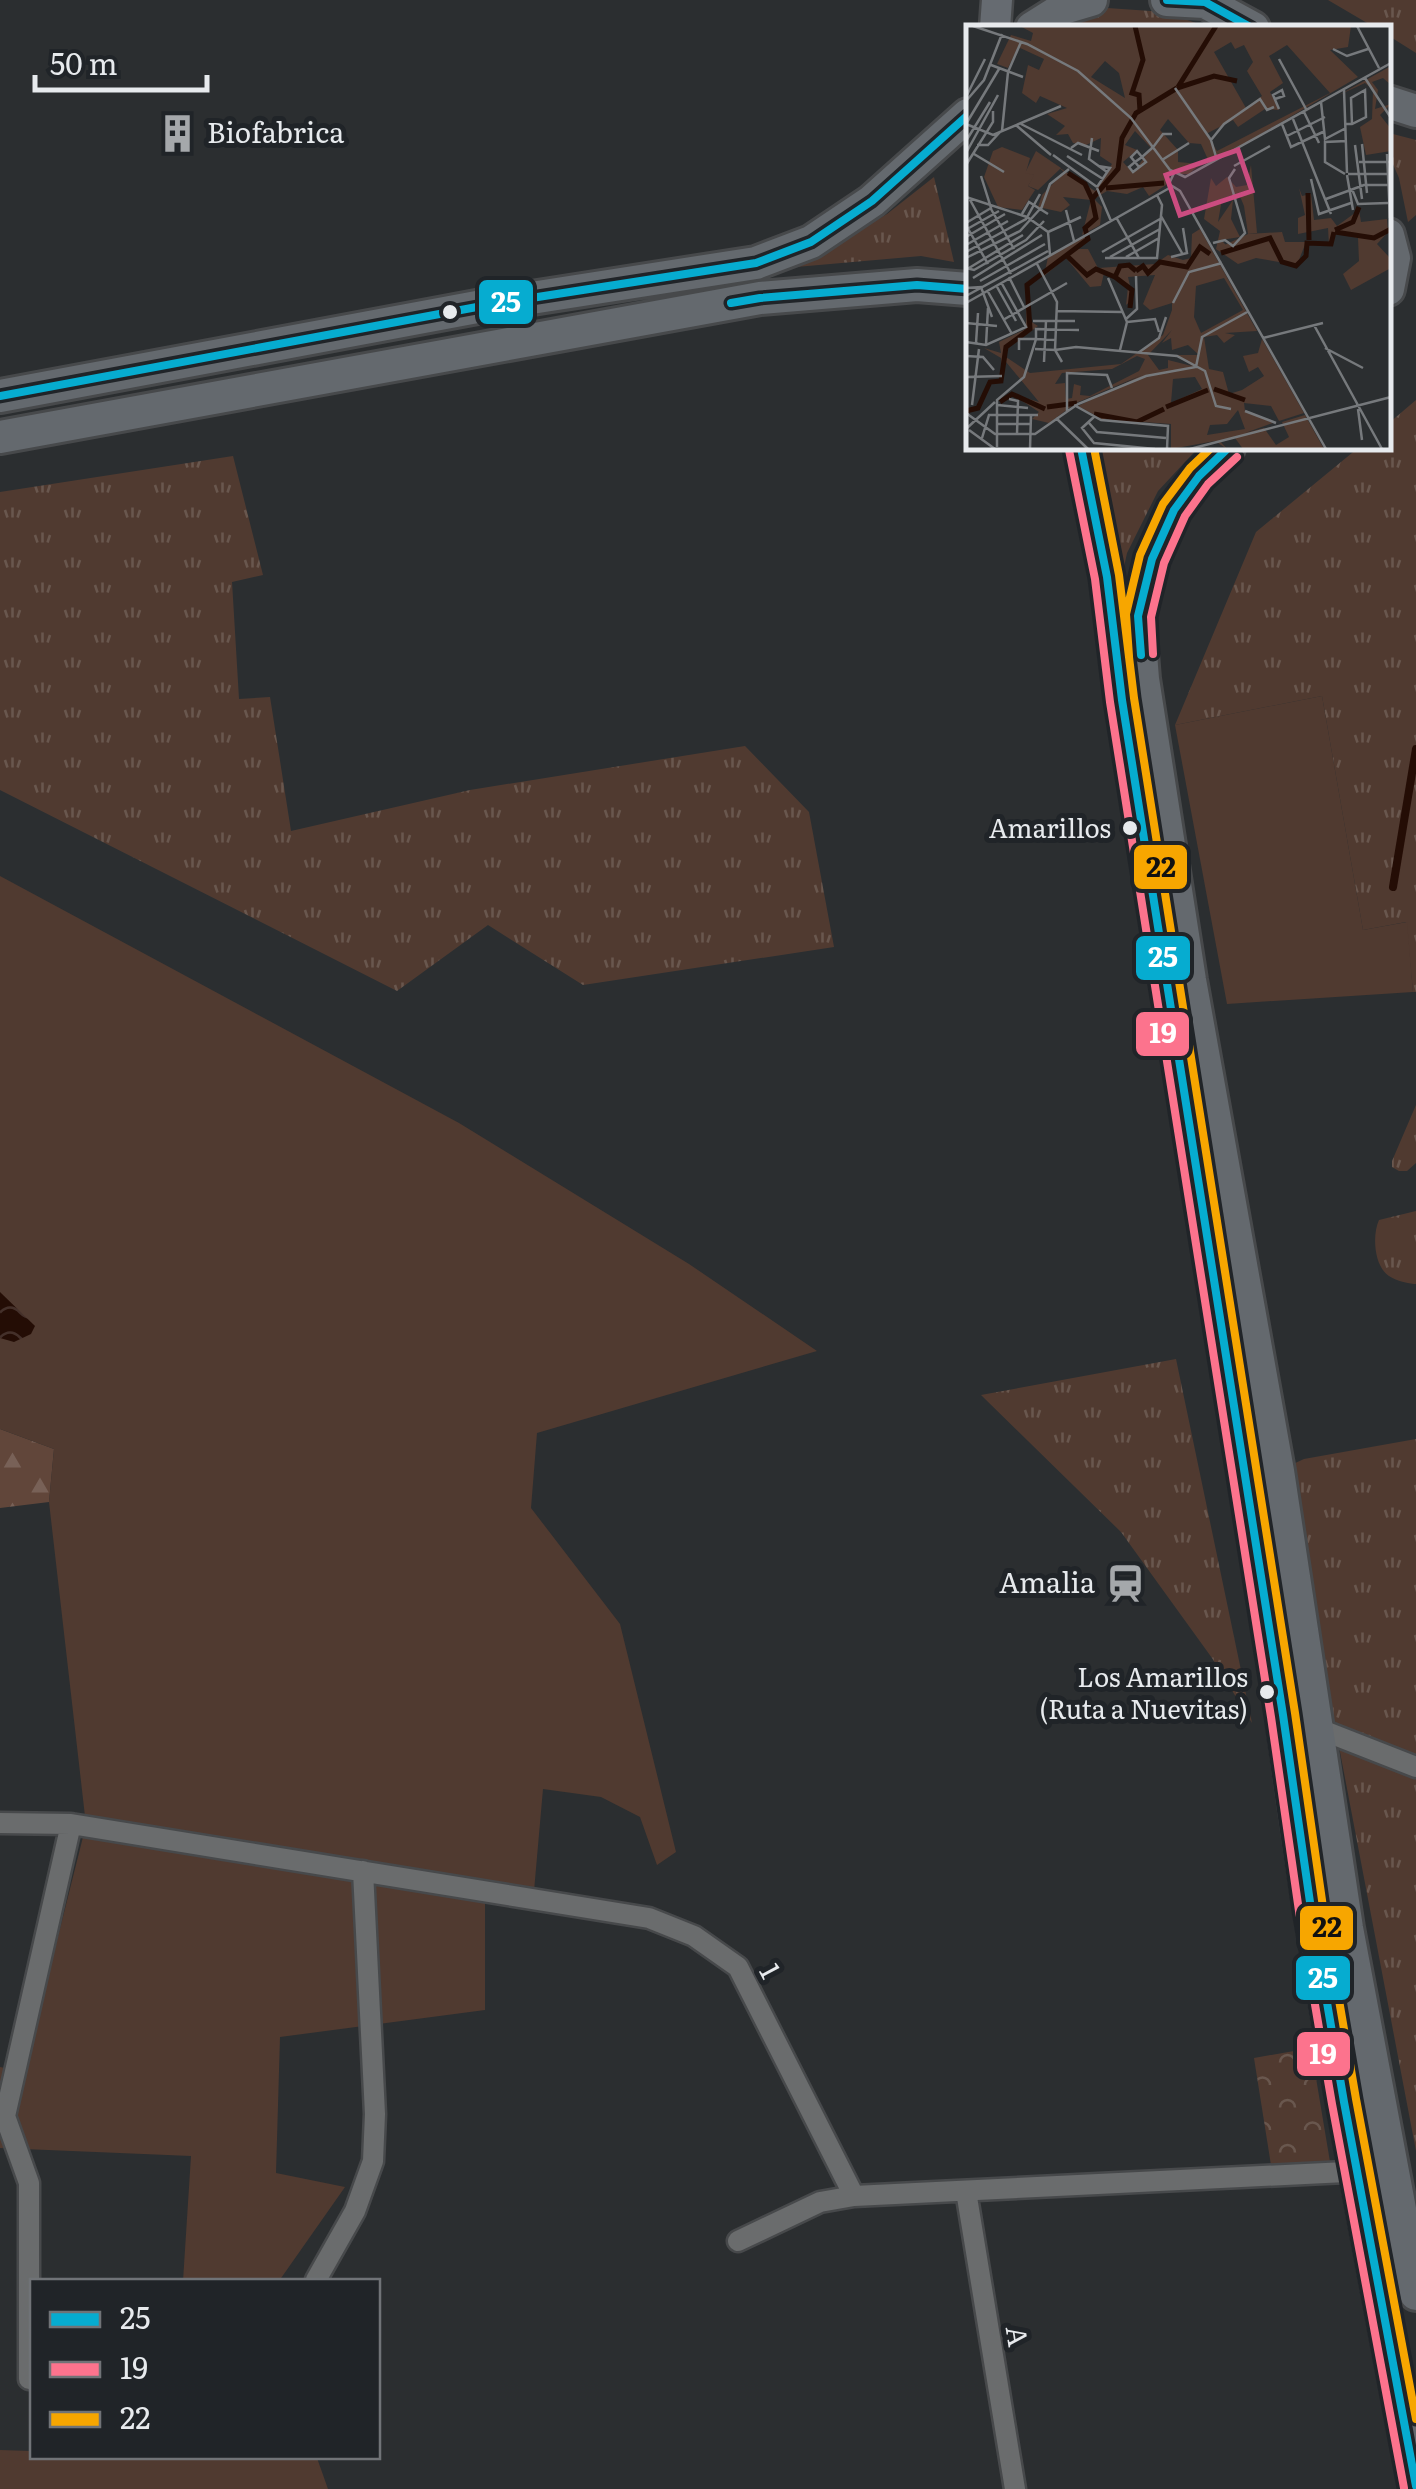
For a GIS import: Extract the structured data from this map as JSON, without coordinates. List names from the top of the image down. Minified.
{"streets":{"street":["1","A"]},"places":{"building":["Biofabrica"],"other":["Amarillos","Los Amarillos (Ruta a Nuevitas)"],"station":["Amalia"]},"lines":["transit line 25","transit line 19","transit line 22"],"legend":["25","19","22"],"scale_bar":"50 m"}
